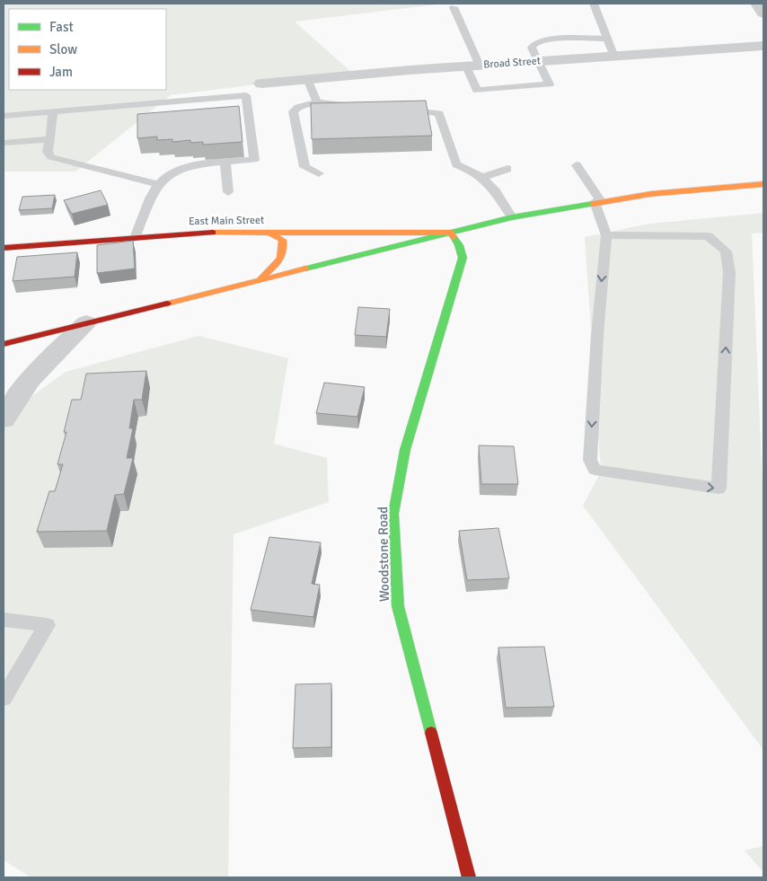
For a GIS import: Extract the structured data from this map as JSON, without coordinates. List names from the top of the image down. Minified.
{"streets":{"street":["Broad Street","East Main Street","Woodstone Road"]},"crossings":[["East Main Street","Woodstone Road"]],"legend":["Fast","Slow","Jam"]}
